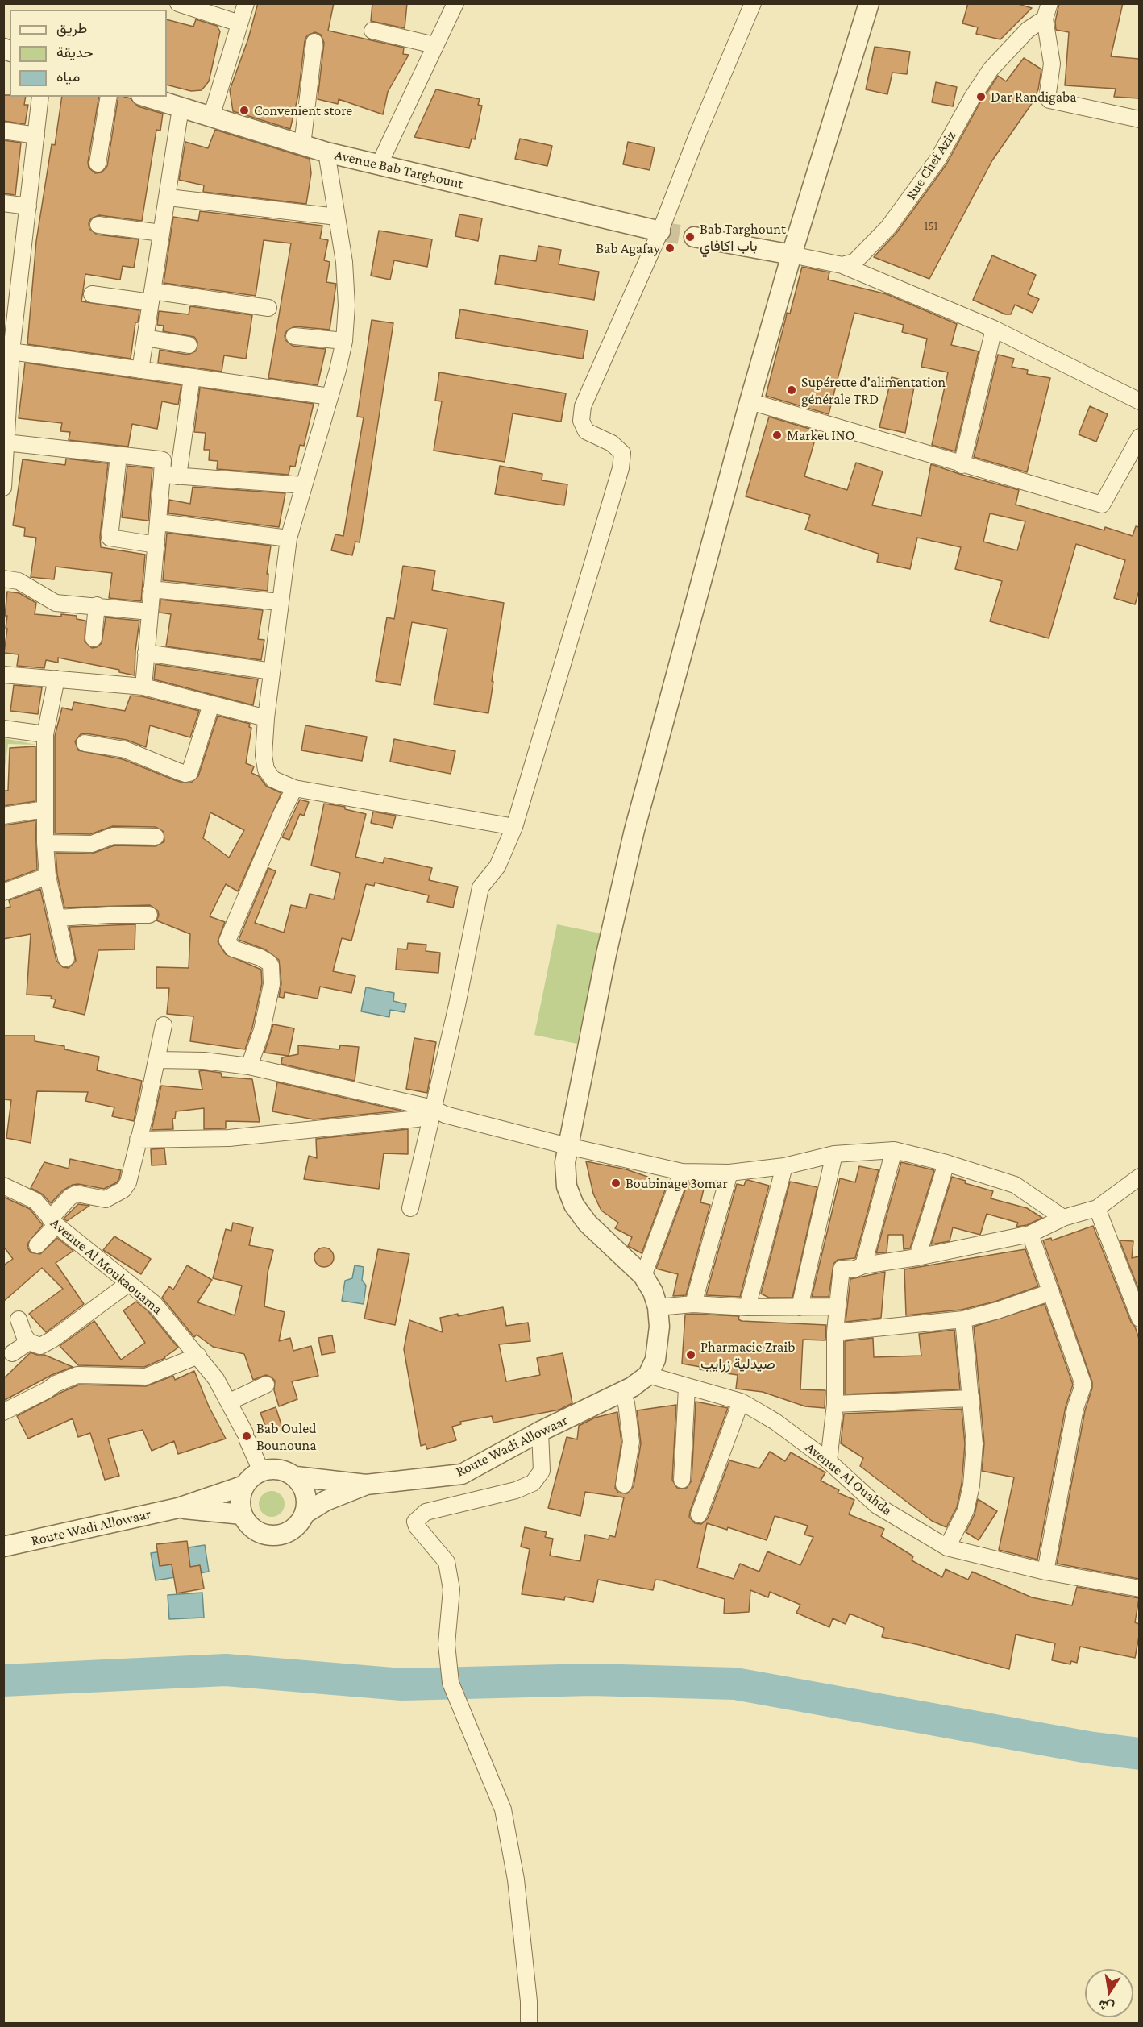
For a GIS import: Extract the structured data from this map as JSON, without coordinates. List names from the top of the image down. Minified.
{"streets":{"street":["Rue Chef Aziz","Avenue Bab Targhount","Avenue Al Moukaouama","Route Wadi Allowaar","Avenue Al Ouahda"]},"crossings":[["Avenue Al Moukaouama","Route Wadi Allowaar"],["Route Wadi Allowaar","Avenue Al Ouahda"]],"places":["Dar Randigaba","Convenient store","Bab Targhount باب اكافاي","Bab Agafay","Supérette d'alimentation générale TRD","Market INO","Boubinage 3omar","Pharmacie Zraib صيدلية زرايب","Bab Ouled Bounouna"],"house_numbers":["151"],"legend":["طريق","حديقة","مياه"],"north":"bottom"}
